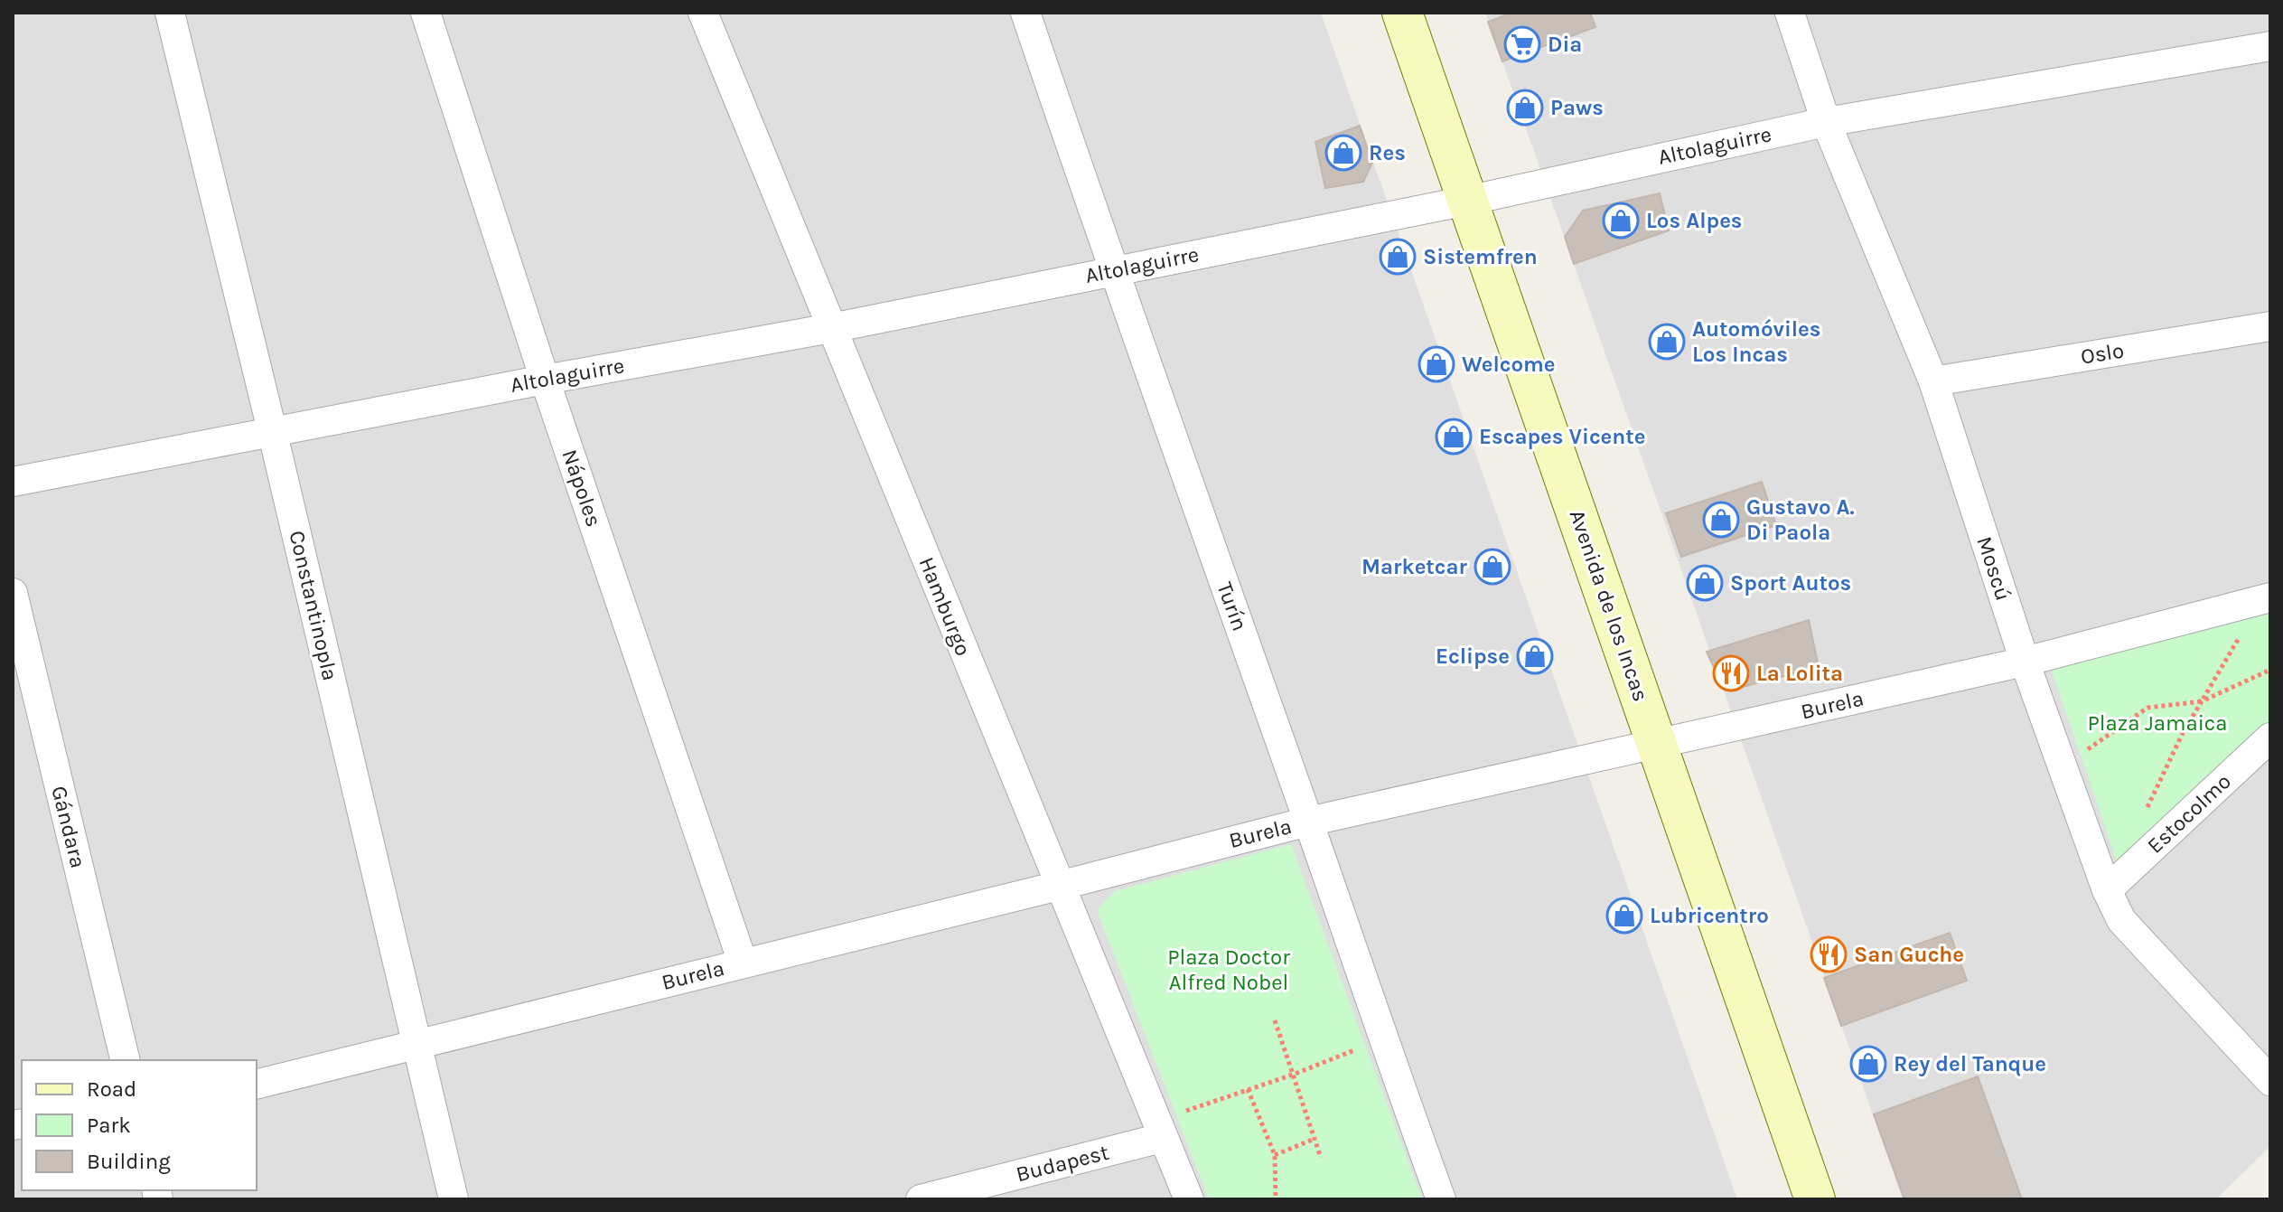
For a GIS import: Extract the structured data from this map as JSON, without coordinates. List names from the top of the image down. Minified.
{"streets":{"main road":["Avenida de los Incas"],"street":["Altolaguirre","Oslo","Nápoles","Moscú","Constantinopla","Hamburgo","Turín","Burela","Estocolmo","Gándara","Budapest"]},"crossings":[["Altolaguirre","Nápoles"],["Altolaguirre","Moscú"],["Altolaguirre","Constantinopla"],["Altolaguirre","Avenida de los Incas"],["Altolaguirre","Hamburgo"],["Altolaguirre","Turín"],["Oslo","Moscú"],["Nápoles","Burela"],["Moscú","Burela"],["Moscú","Estocolmo"],["Constantinopla","Burela"],["Avenida de los Incas","Burela"],["Hamburgo","Burela"],["Hamburgo","Budapest"],["Turín","Burela"]],"parks":["Plaza Jamaica","Plaza Doctor Alfred Nobel"],"places":{"supermarket":["Dia"],"shop":["Paws","Res","Los Alpes","Sistemfren","Automóviles Los Incas","Welcome","Escapes Vicente","Gustavo A. Di Paola","Marketcar","Sport Autos","Eclipse","Lubricentro","Rey del Tanque"],"restaurant":["La Lolita","San Guche"]},"legend":["Road","Park","Building"]}
